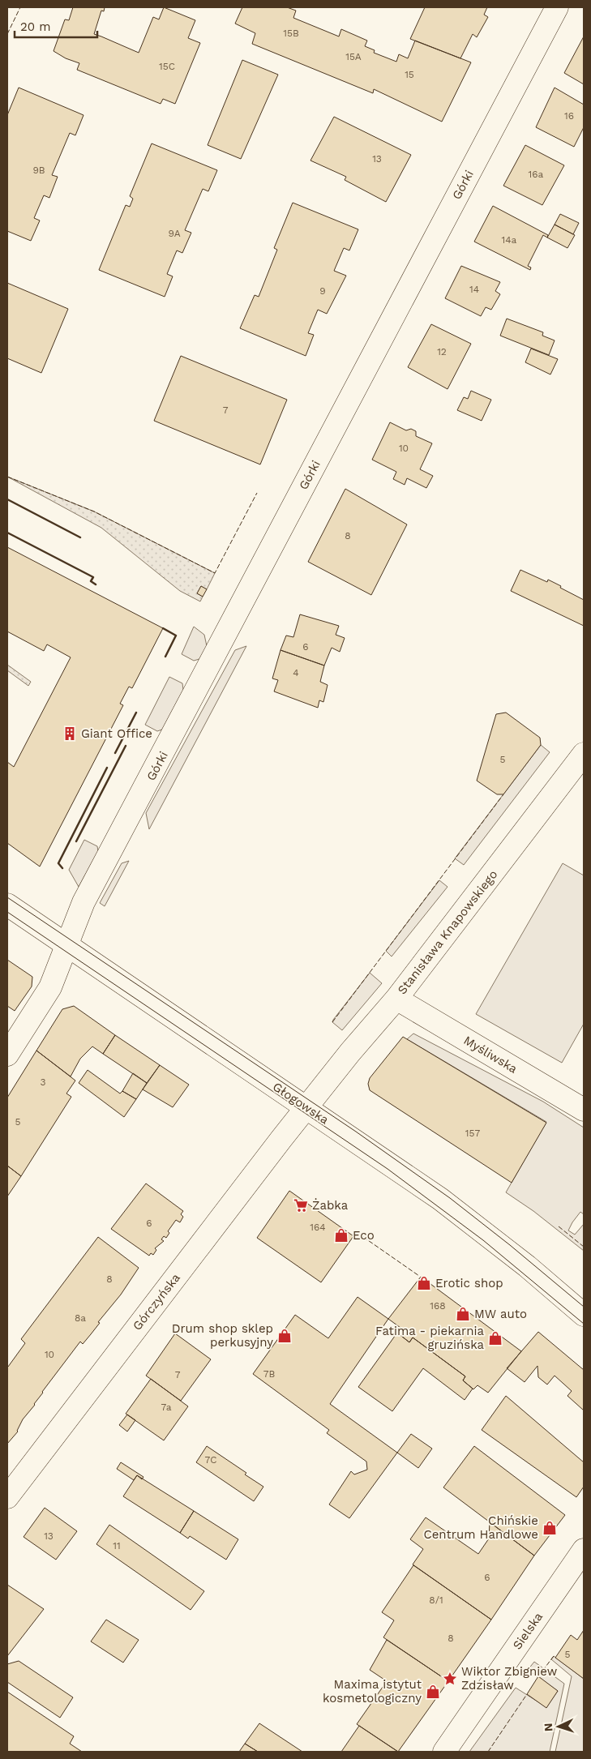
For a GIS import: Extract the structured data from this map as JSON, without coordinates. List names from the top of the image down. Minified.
{"streets":{"street":["Górki","Stanisława Knapowskiego","Myśliwska","Głogowska","Górczyńska","Sielska"]},"crossings":[["Górki","Głogowska"],["Stanisława Knapowskiego","Myśliwska"],["Stanisława Knapowskiego","Głogowska"],["Stanisława Knapowskiego","Górczyńska"],["Głogowska","Górczyńska"]],"places":{"building":["Giant Office"],"supermarket":["Żabka"],"shop":["Eco","Erotic shop","MW auto","Drum shop sklep perkusyjny","Fatima - piekarnia gruzińska","Chińskie Centrum Handlowe","Maxima istytut kosmetologiczny"],"place":["Wiktor Zbigniew Zdzisław"]},"house_numbers":["15B","15A","15C","15","16","13","9B","16a","9A","14a","14","9","12","7","10","8","6","4","5","3","5","157","6","164","8","168","8a","10","7B","7","7a","7C","13","11","6","8/1","8","5"],"scale_bar":"20 m","north":"left"}
